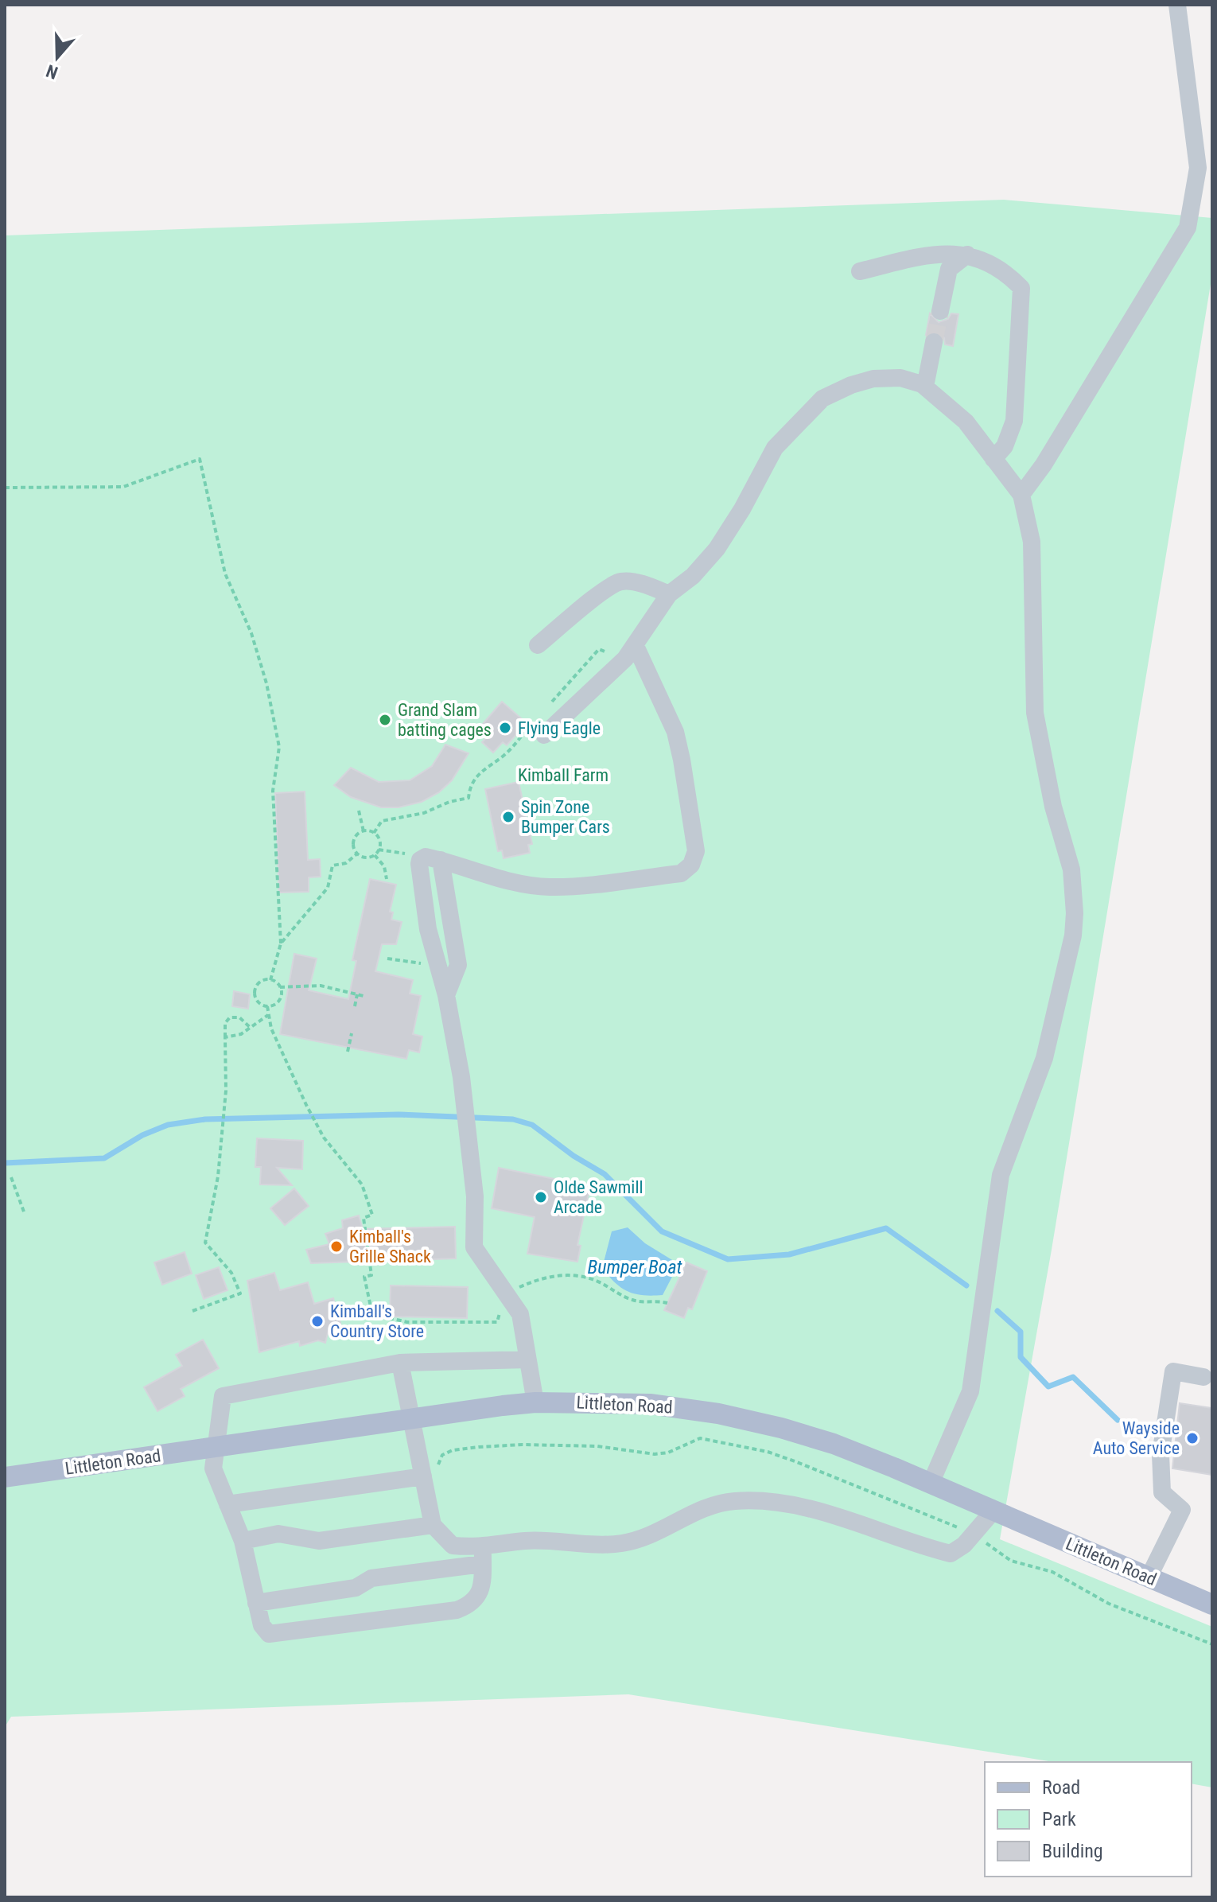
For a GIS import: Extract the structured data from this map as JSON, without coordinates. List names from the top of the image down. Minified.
{"streets":{"main road":["Littleton Road"]},"water":["Bumper Boat"],"parks":["Kimball Farm"],"places":["Grand Slam batting cages","Flying Eagle","Spin Zone Bumper Cars","Olde Sawmill Arcade","Kimball's Grille Shack","Kimball's Country Store","Wayside Auto Service"],"legend":["Road","Park","Building"],"north":"bottom"}
